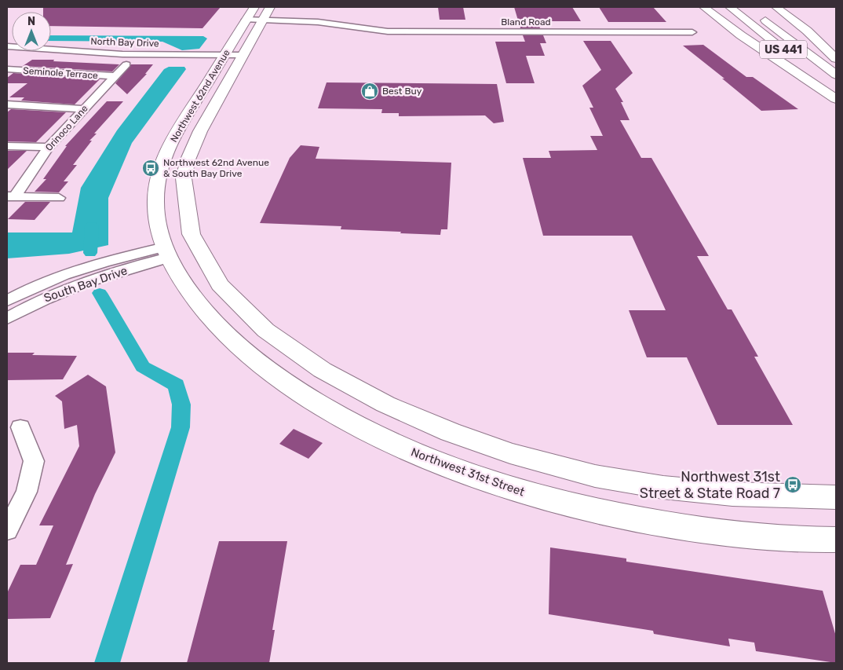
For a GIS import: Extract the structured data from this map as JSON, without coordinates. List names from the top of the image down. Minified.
{"streets":{"street":["Bland Road","North Bay Drive","US 441","Seminole Terrace","Northwest 62nd Avenue","Orinoco Lane","South Bay Drive","Northwest 31st Street"]},"crossings":[["Bland Road","Northwest 62nd Avenue"],["North Bay Drive","Northwest 62nd Avenue"],["Seminole Terrace","Orinoco Lane"],["Northwest 62nd Avenue","South Bay Drive"],["Northwest 62nd Avenue","Northwest 31st Street"],["South Bay Drive","Northwest 31st Street"]],"places":{"shop":["Best Buy"],"bus stop":["Northwest 62nd Avenue & South Bay Drive","Northwest 31st Street & State Road 7"]},"north":"top"}
